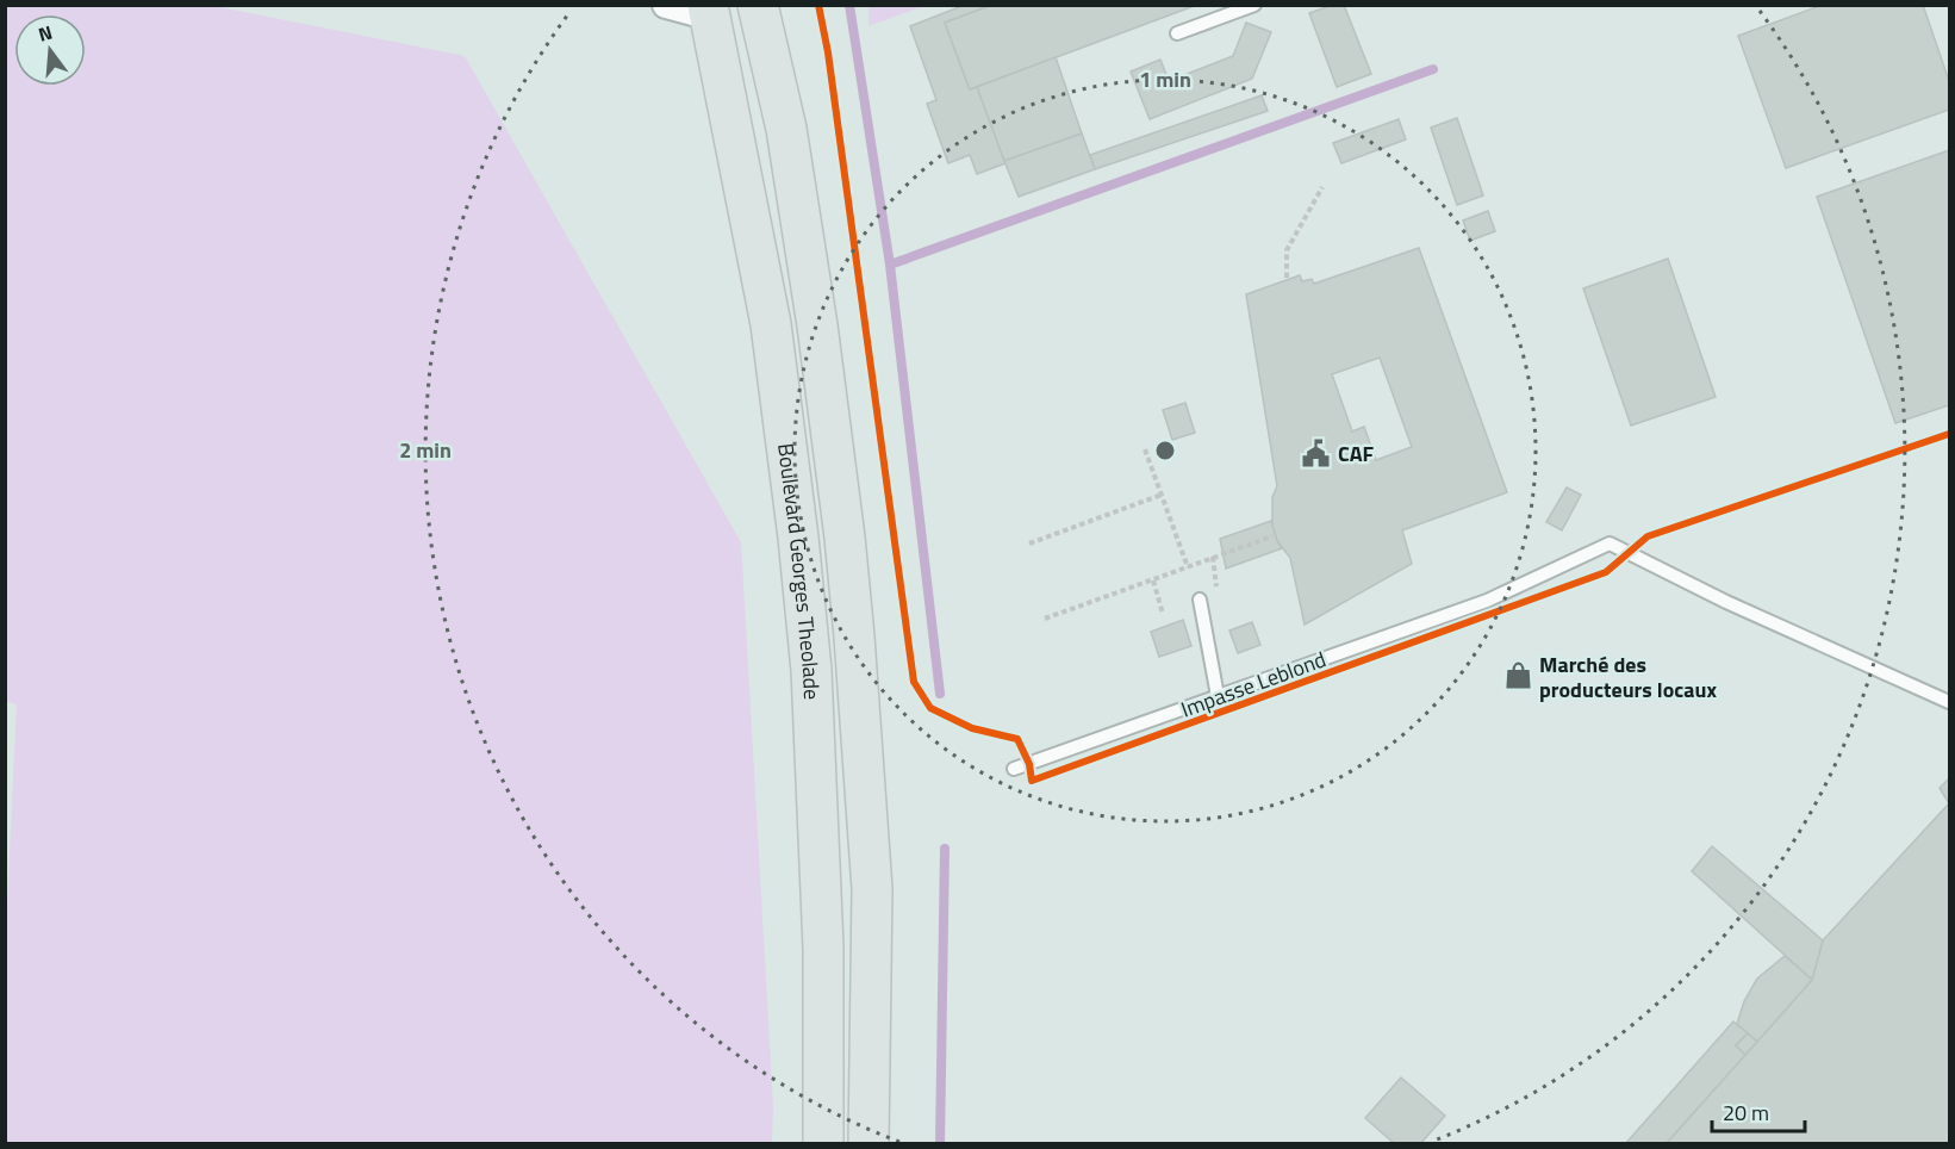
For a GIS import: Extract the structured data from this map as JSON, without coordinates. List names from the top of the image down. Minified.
{"streets":{"main road":["Boulevard Georges Theolade"],"lane":["Impasse Leblond"]},"places":{"public building":["CAF"],"shop":["Marché des producteurs locaux"]},"scale_bar":"20 m","north":"top","rings":["1 min","2 min"]}
